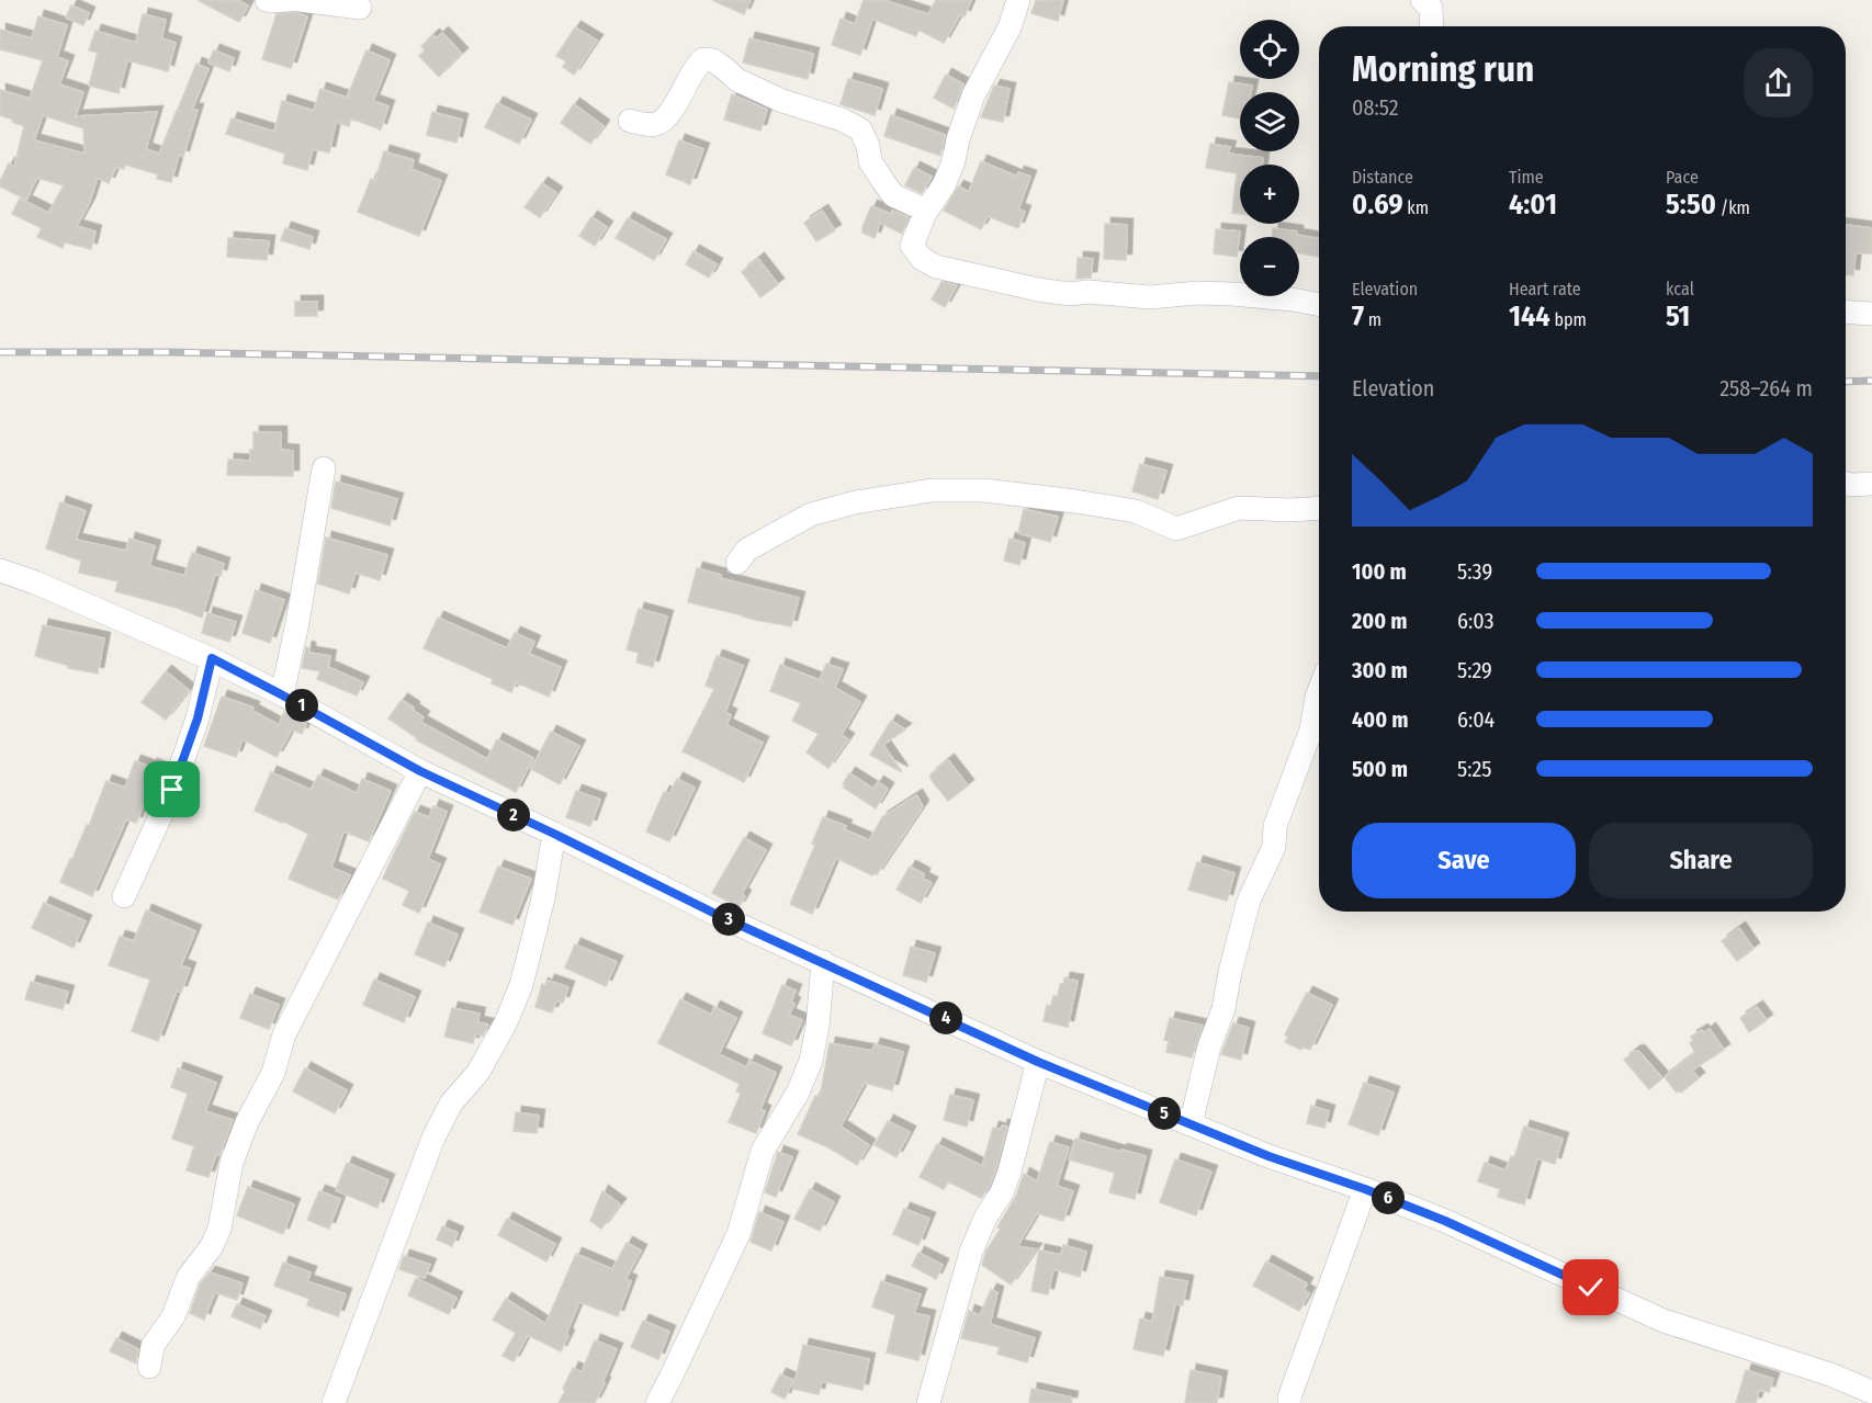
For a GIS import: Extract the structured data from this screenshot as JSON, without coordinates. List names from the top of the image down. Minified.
{"page":{"map_buttons":["+","−"],"heading":["Morning run","08:52"],"stats":[["Distance","0.69 km"],["Time","4:01"],["Pace","5:50 /km"],["Elevation","7 m"],["Heart rate","144 bpm"],["kcal","51"]],"chart":["Elevation","258–264 m"],"list":[{"name":"100 m","note":"5:39"},{"name":"200 m","note":"6:03"},{"name":"300 m","note":"5:29"},{"name":"400 m","note":"6:04"},{"name":"500 m","note":"5:25"}],"pins":["1","2","3","4","5","6"],"buttons":["Save","Share"]}}
